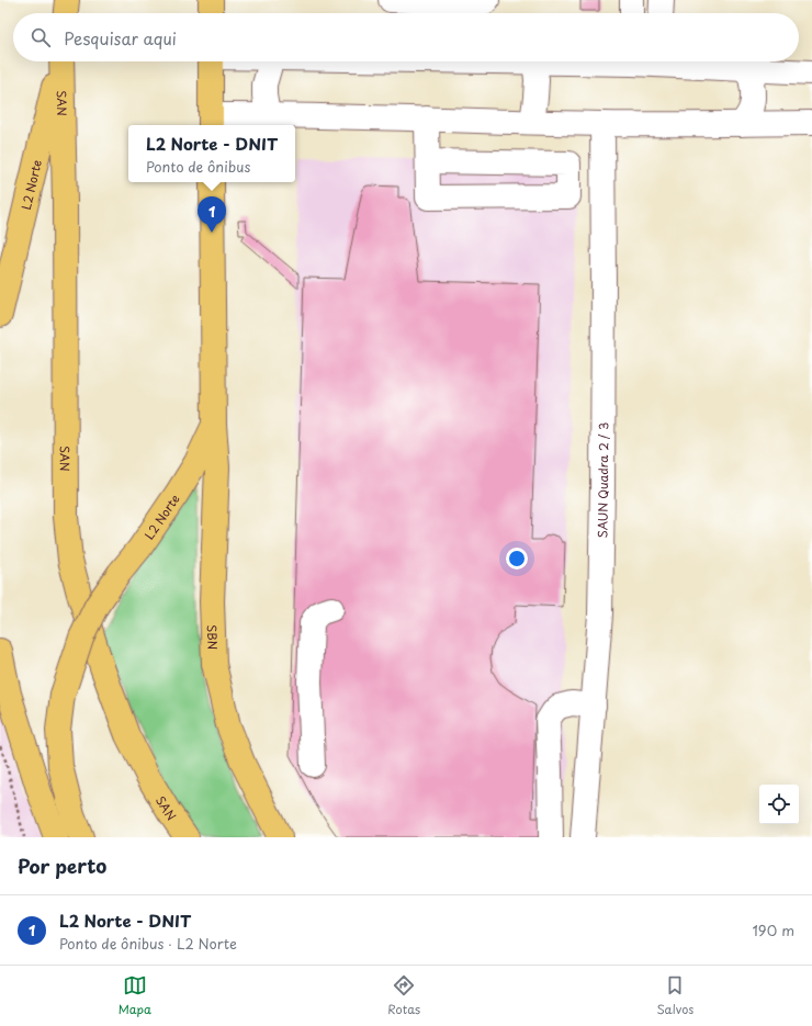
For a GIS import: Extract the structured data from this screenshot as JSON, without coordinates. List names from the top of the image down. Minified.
{"streets":{"main road":["SAN","L2 Norte","SBN"],"street":["SAUN Quadra 2 / 3"]},"crossings":[["L2 Norte","SBN"]],"page":{"search":"Pesquisar aqui","popup":["L2 Norte - DNIT","Ponto de ônibus"],"pins":"1","heading":"Por perto","list":[{"mark":"1","name":"L2 Norte - DNIT","note":"Ponto de ônibus · L2 Norte","value":"190 m"}],"nav":["Mapa","Rotas","Salvos"]}}
